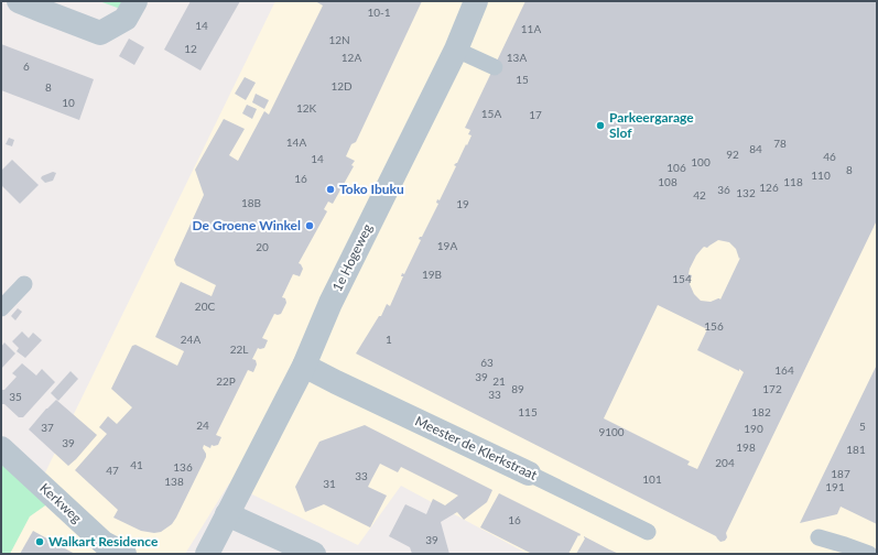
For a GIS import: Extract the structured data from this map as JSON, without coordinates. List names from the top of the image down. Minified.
{"streets":{"street":["1e Hogeweg","Meester de Klerkstraat","Kerkweg"]},"crossings":[["1e Hogeweg","Meester de Klerkstraat"]],"places":["Parkeergarage Slof","Toko Ibuku","De Groene Winkel","Walkart Residence"],"house_numbers":["10-1","14","11A","12N","12","12A","13A","6","15","12D","8","10","12K","15A","17","14A","78","84","92","46","14","100","106","8","110","16","108","118","126","36","132","42","18B","19","19A","20","19B","154","20C","156","24A","1","22L","63","164","39","22P","21","89","172","33","35","115","182","24","5","37","190","9100","39","198","181","204","41","136","47","187","33","101","138","31","191","16","39"]}
